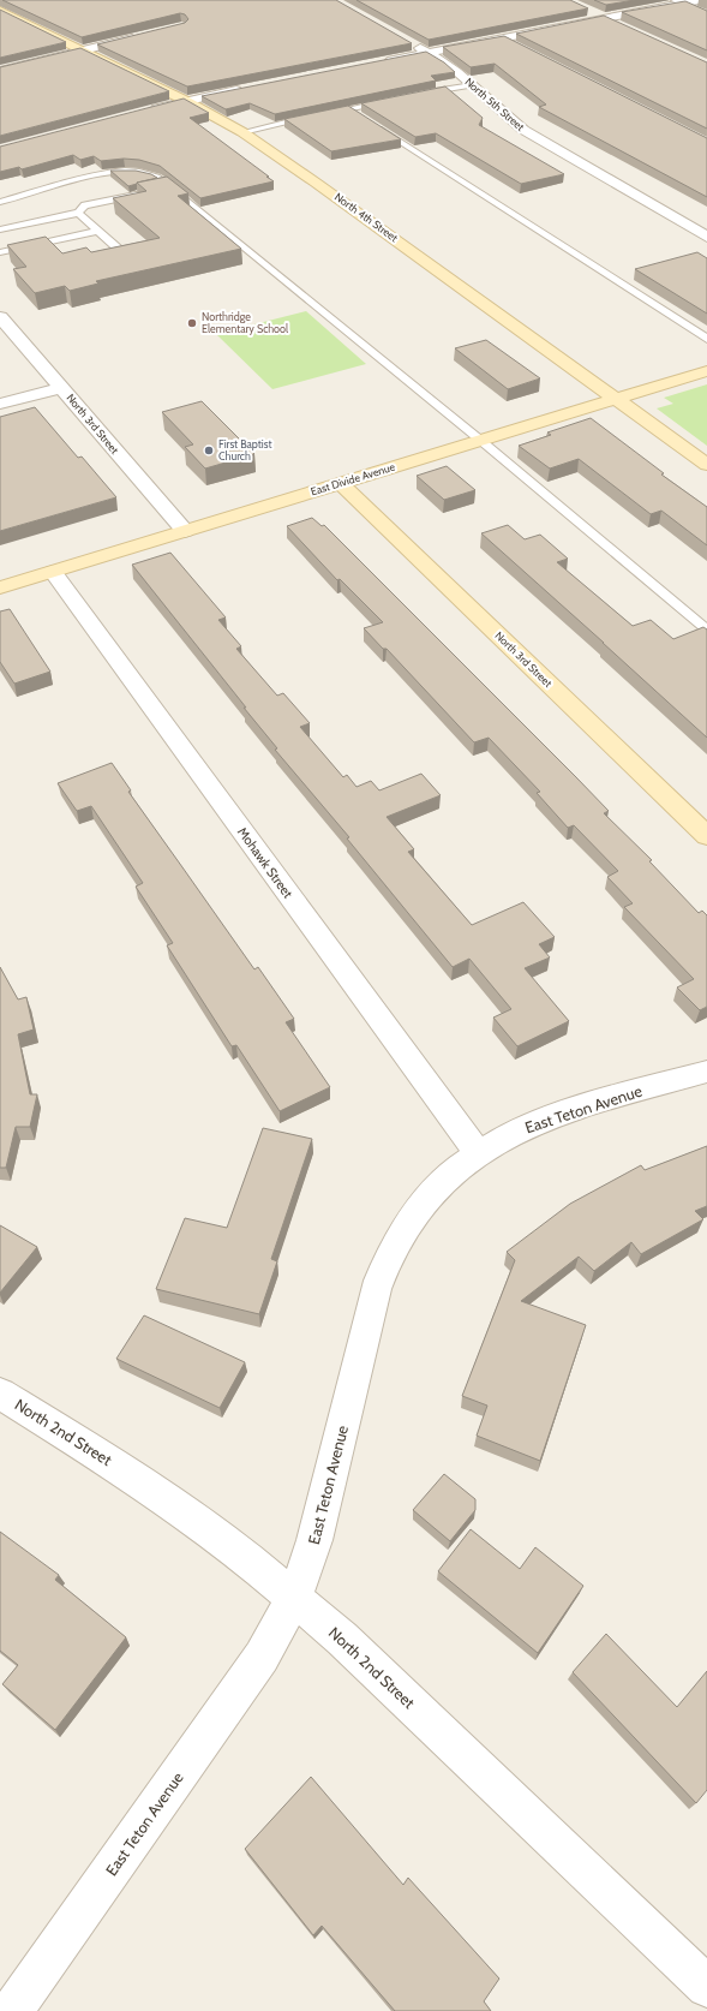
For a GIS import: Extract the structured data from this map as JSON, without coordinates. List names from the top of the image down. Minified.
{"streets":{"street":["North 5th Street","North 4th Street","North 3rd Street","East Divide Avenue","Mohawk Street","East Teton Avenue","North 2nd Street"]},"crossings":[["North 4th Street","East Divide Avenue"],["North 3rd Street","East Divide Avenue"],["East Divide Avenue","Mohawk Street"],["Mohawk Street","East Teton Avenue"],["East Teton Avenue","North 2nd Street"]],"places":["Northridge Elementary School","First Baptist Church"]}
